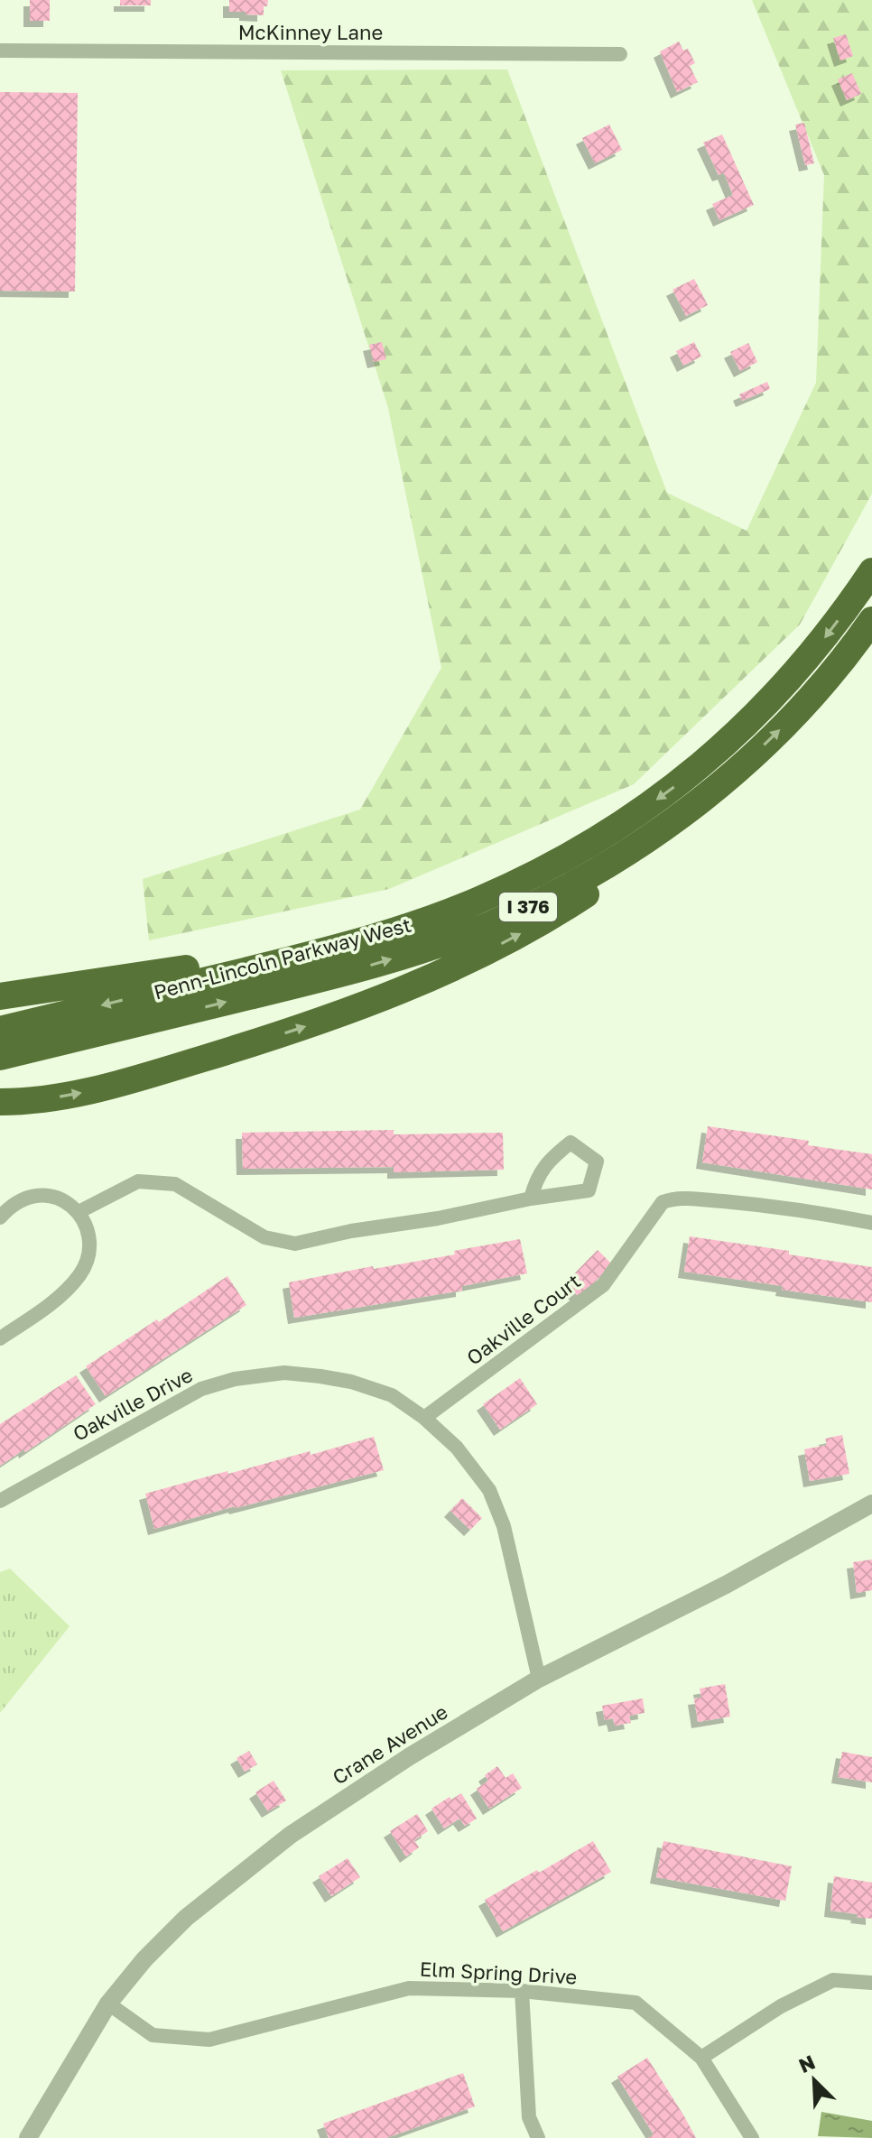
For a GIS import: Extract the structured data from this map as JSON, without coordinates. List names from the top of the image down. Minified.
{"streets":{"highway":["I 376","Penn-Lincoln Parkway West"],"street":["McKinney Lane","Oakville Court","Oakville Drive","Crane Avenue","Elm Spring Drive"]},"crossings":[["Oakville Court","Oakville Drive"],["Oakville Drive","Crane Avenue"],["Crane Avenue","Elm Spring Drive"]],"north":"top left"}
